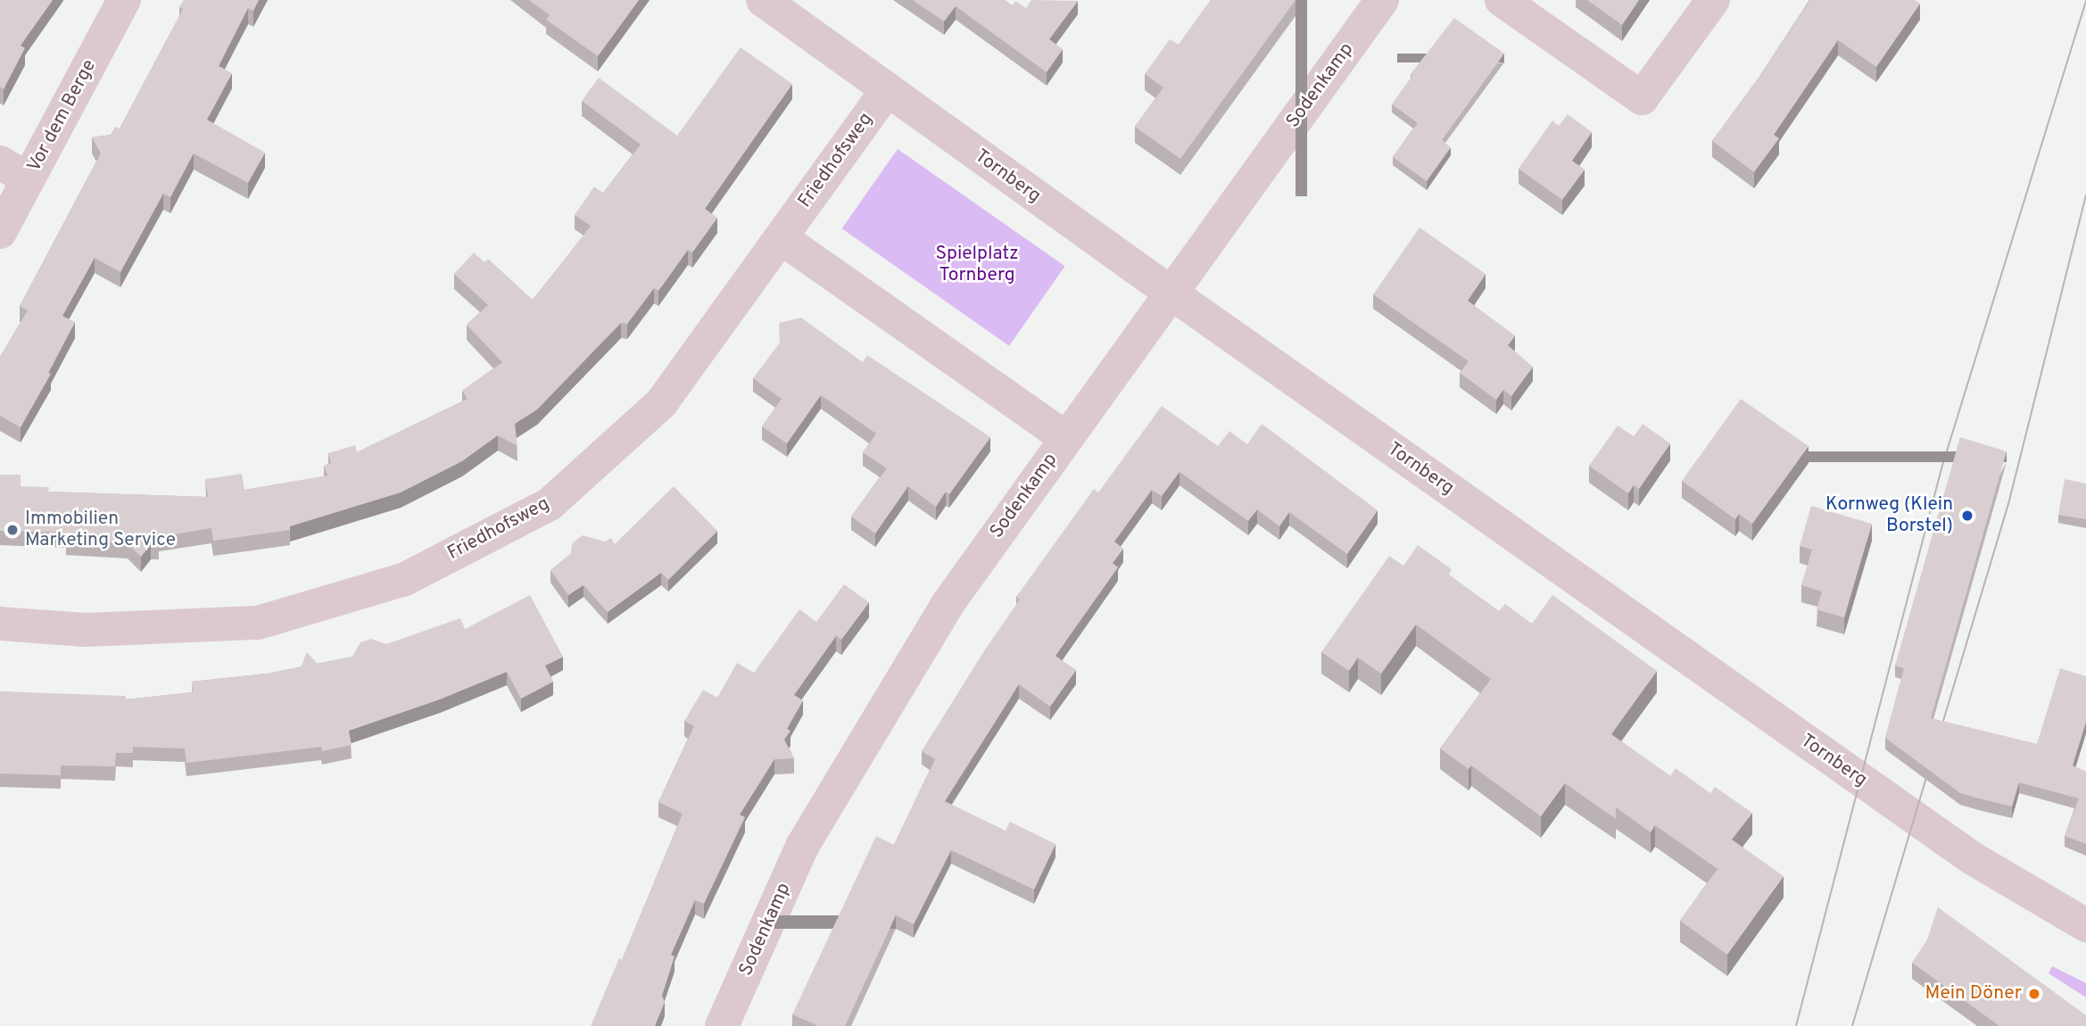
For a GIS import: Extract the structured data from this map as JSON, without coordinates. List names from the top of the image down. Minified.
{"streets":{"street":["Sodenkamp","Vor dem Berge","Friedhofsweg","Tornberg"]},"crossings":[["Sodenkamp","Tornberg"],["Friedhofsweg","Tornberg"]],"parks":["Spielplatz Tornberg"],"places":["Kornweg (Klein Borstel)","Immobilien Marketing Service","Mein Döner"]}
